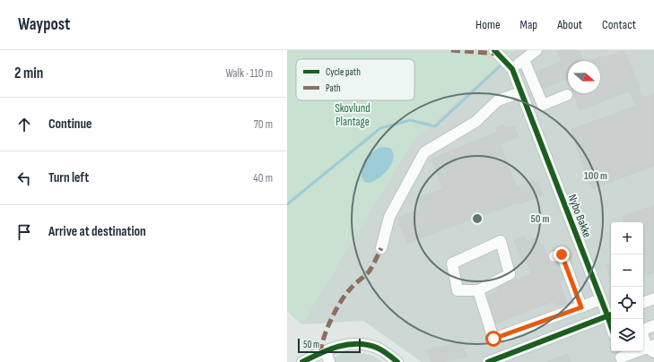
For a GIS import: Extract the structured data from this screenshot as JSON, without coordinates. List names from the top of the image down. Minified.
{"streets":{"street":["Nybo Bakke"]},"parks":["Skovlund Plantage"],"legend":["Cycle path","Path"],"scale_bar":"50 m","north":"right","page":{"header":"Waypost","nav":["Home","Map","About","Contact"],"heading":["2 min","Walk · 110 m"],"list":[["Continue","70 m"],["Turn left","40 m"],"Arrive at destination"],"map_buttons":["+","−"],"scale":"50 m"},"rings":["100 m","50 m"]}
